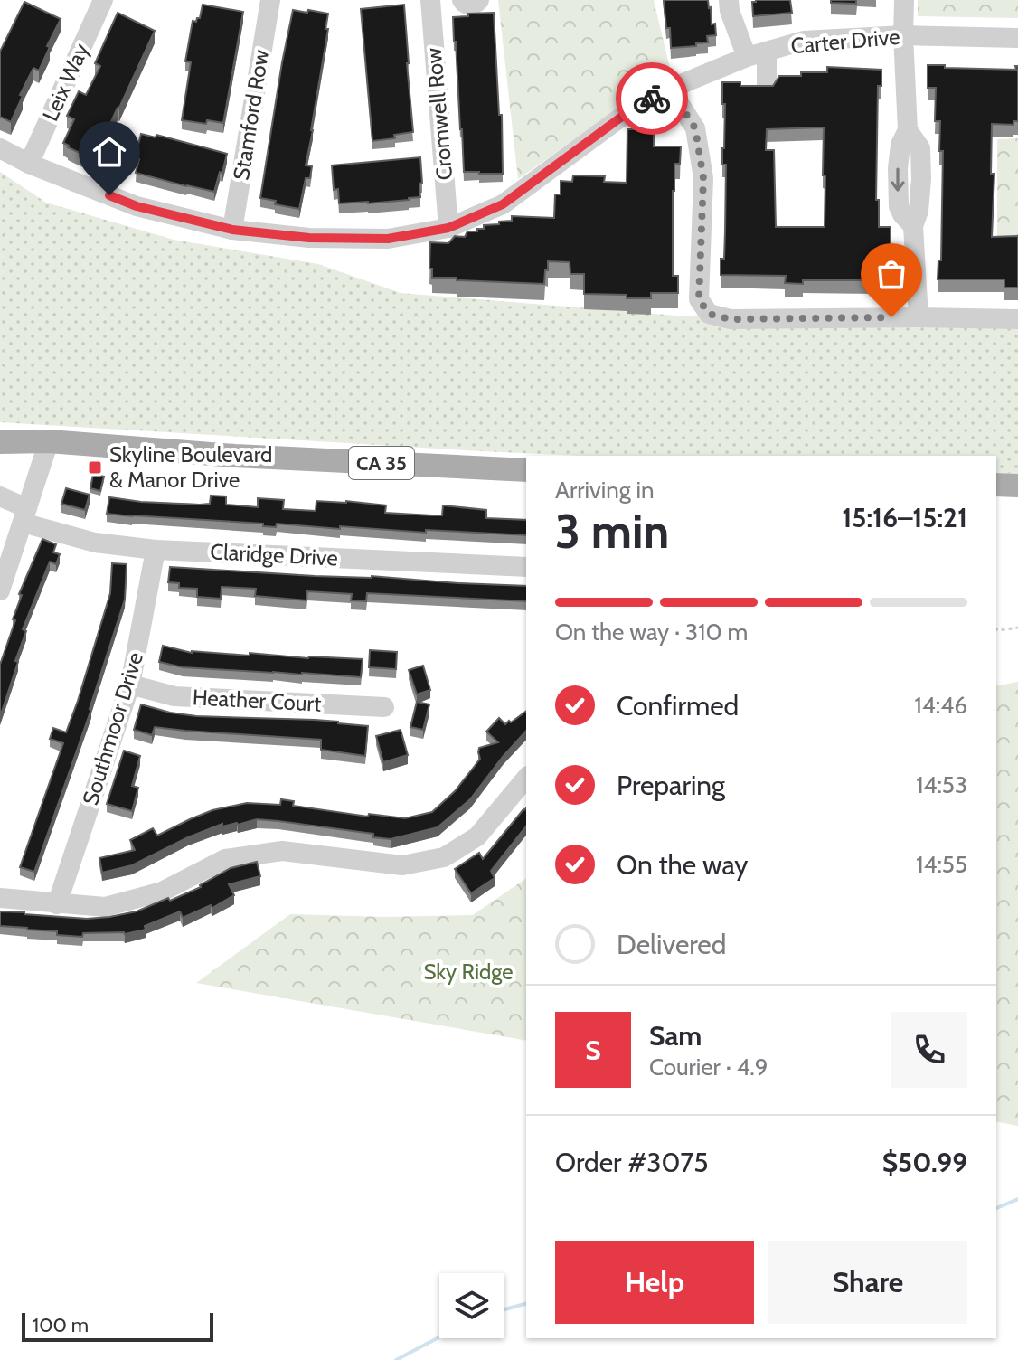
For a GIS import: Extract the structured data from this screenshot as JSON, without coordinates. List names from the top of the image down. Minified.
{"streets":{"main road":["CA 35"],"street":["Carter Drive","Leix Way","Cromwell Row","Stamford Row","Claridge Drive","Heather Court","Southmoor Drive"]},"crossings":[["Carter Drive","Leix Way"],["Carter Drive","Cromwell Row"],["Carter Drive","Stamford Row"],["Claridge Drive","Southmoor Drive"],["Heather Court","Southmoor Drive"]],"parks":["Sky Ridge"],"places":{"transit":["Skyline Boulevard & Manor Drive"]},"scale_bar":"100 m","page":{"heading":["3 min","Arriving in","15:16–15:21"],"panel":["Sam","Courier · 4.9","Order #3075","$50.99"],"bar":"On the way · 310 m","list":[["Confirmed","14:46"],["Preparing","14:53"],["On the way","14:55"],"Delivered"],"round":"S","buttons":["Help","Share"],"scale":"100 m"}}
